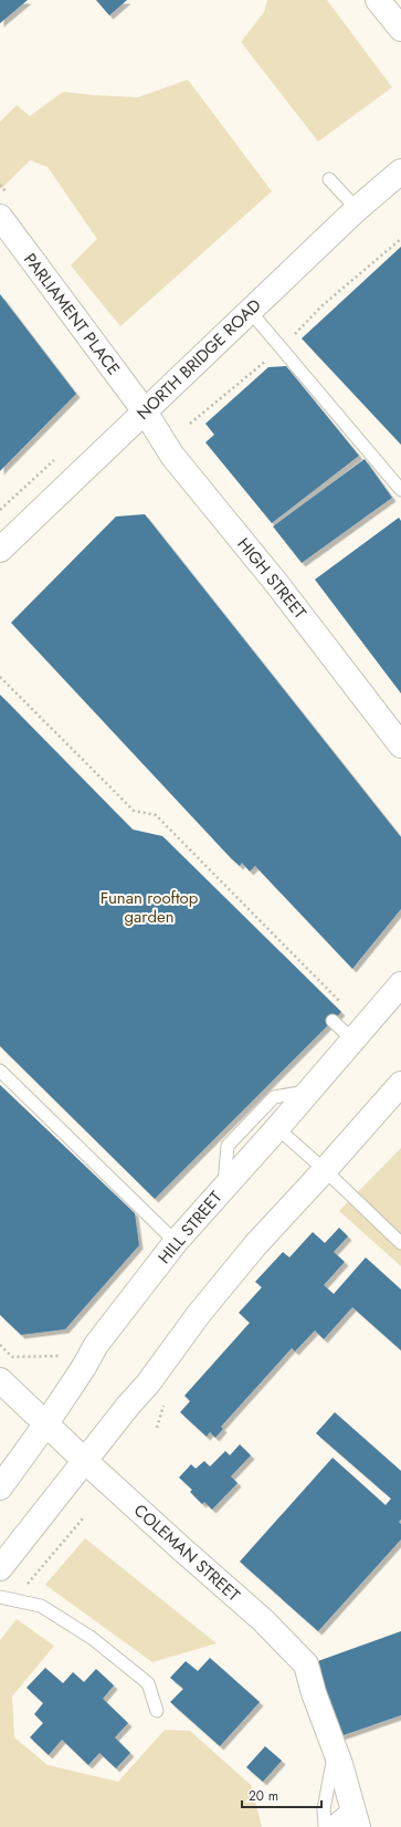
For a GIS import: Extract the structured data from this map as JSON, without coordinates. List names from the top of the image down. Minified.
{"streets":{"main road":["PARLIAMENT PLACE","NORTH BRIDGE ROAD","HIGH STREET","HILL STREET","COLEMAN STREET"]},"crossings":[["PARLIAMENT PLACE","NORTH BRIDGE ROAD"],["PARLIAMENT PLACE","HIGH STREET"],["NORTH BRIDGE ROAD","HIGH STREET"],["HILL STREET","COLEMAN STREET"]],"parks":["Funan rooftop garden"],"scale_bar":"20 m"}
